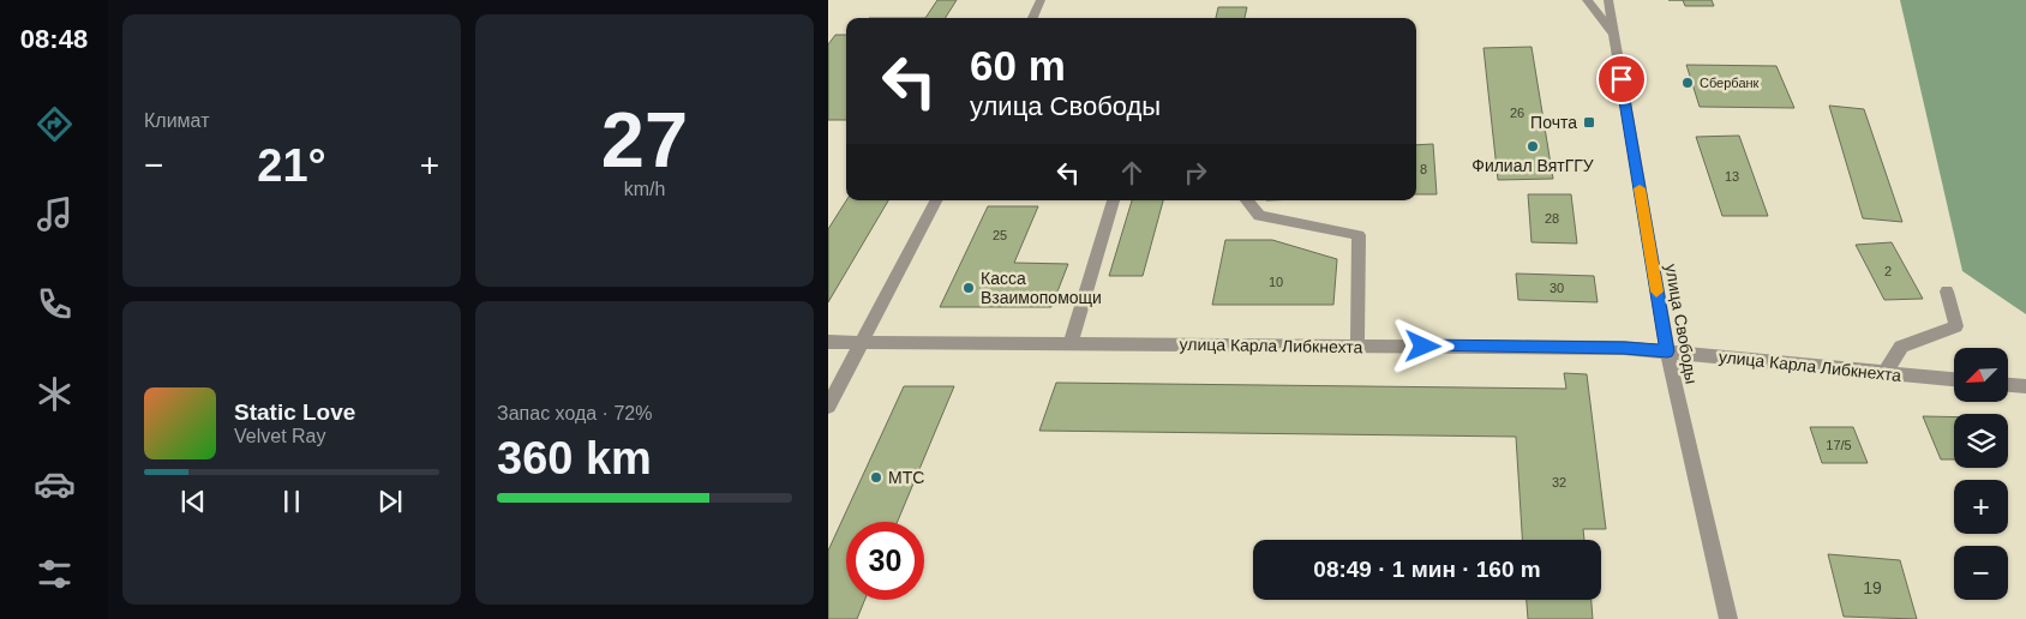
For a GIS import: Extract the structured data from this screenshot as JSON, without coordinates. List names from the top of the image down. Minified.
{"streets":{"street":["улица Свободы","улица Карла Либкнехта"]},"crossings":[["улица Свободы","улица Карла Либкнехта"]],"places":{"other":["Сбербанк","Филиал ВятГГУ","Касса Взаимопомощи","МТС"],"transit":["Почта"]},"house_numbers":["26","8","13","28","25","2","10","30","17/5","32","19"],"north":"bottom left","page":{"tabs":"08:48","tile":["Климат",["27","km/h"],["Запас хода · 72%","360 km"]],"turn":["60 m","улица Свободы"],"heat":["−","21°","+"],"map_buttons":["+","−"],"song":["Static Love","Velvet Ray"],"limit":"30","trip":"08:49 · 1 мин · 160 m"}}
